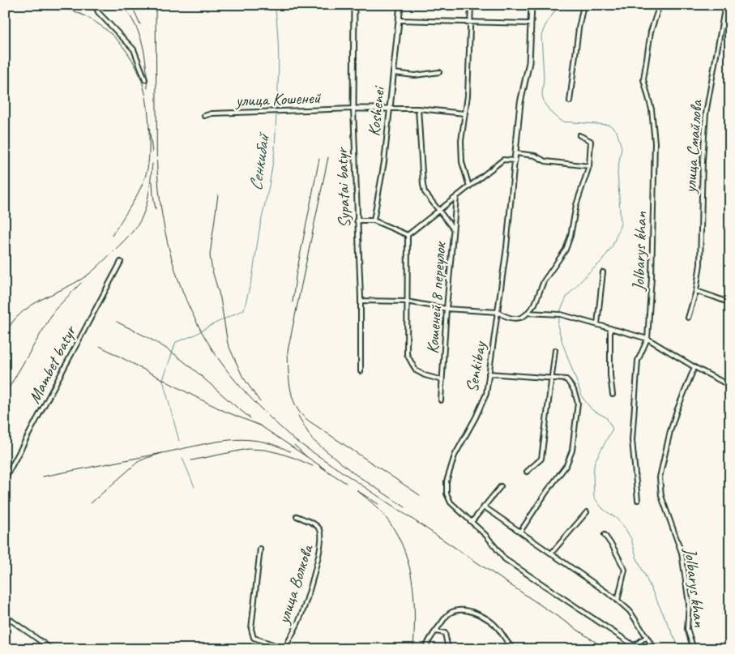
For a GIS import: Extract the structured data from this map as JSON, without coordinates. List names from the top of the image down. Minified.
{"streets":{"street":["улица Кошеней","Koshenei","улица Смайлова","Sypatai batyr","Jolbarys khan","Кошеней 8 переулок","Mambet batyr","Senkibay","улица Волкова"]},"crossings":[["улица Кошеней","Sypatai batyr"]],"water":["Сенкибай"]}
